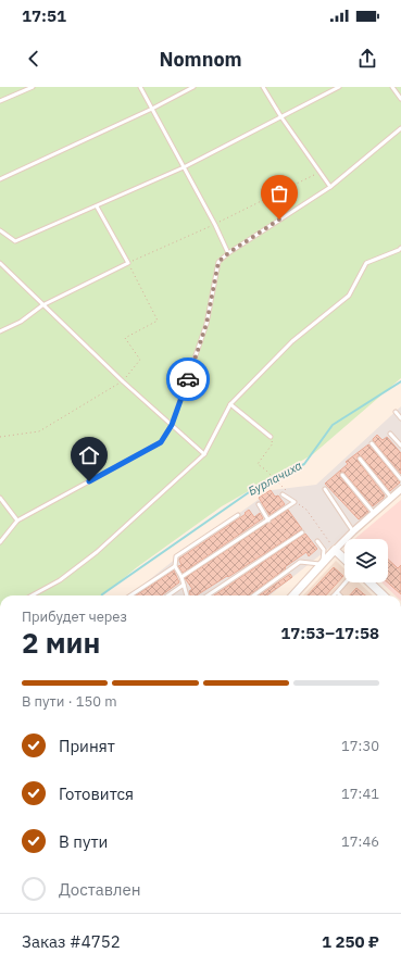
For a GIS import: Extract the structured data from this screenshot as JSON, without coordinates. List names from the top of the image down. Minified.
{"water":["Бурлачиха"],"page":{"status":"17:51","header":"Nomnom","heading":["2 мин","Прибудет через","17:53–17:58"],"panel":["Заказ #4752","1 250 ₽"],"bar":"В пути · 150 m","list":[["Принят","17:30"],["Готовится","17:41"],["В пути","17:46"],"Доставлен"]}}
